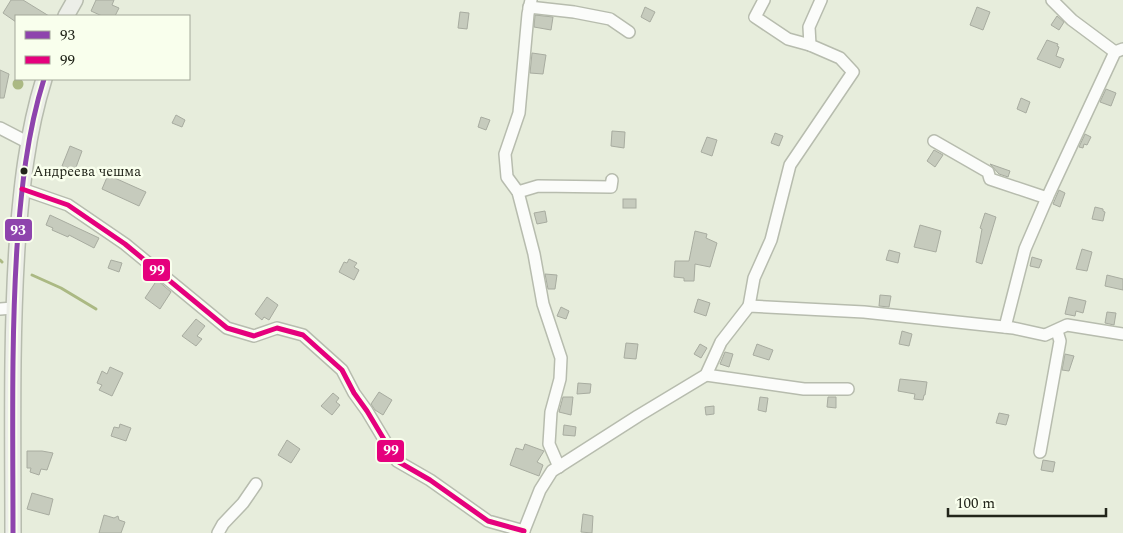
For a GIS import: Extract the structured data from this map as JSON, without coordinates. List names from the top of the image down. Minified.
{"places":["Андреева чешма"],"lines":["transit line 93","transit line 99"],"legend":["93","99"],"scale_bar":"100 m"}
